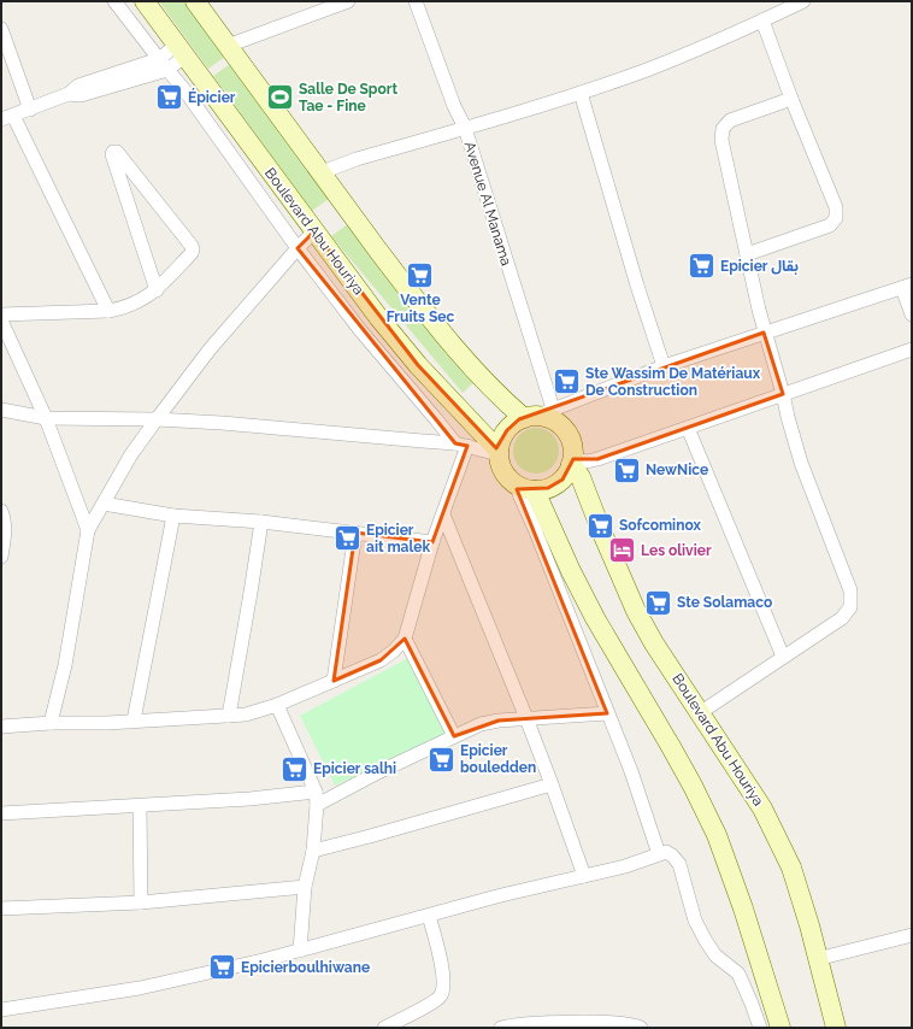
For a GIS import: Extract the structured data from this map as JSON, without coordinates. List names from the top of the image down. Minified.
{"streets":{"main road":["Boulevard Abu Houriya"],"street":["Avenue Al Manama"]},"crossings":[["Avenue Al Manama","Boulevard Abu Houriya"]],"places":{"supermarket":["Épicier","Epicier بقال","Vente Fruits Sec","Ste Wassim De Matériaux De Construction","NewNice","Sofcominox","Epicier ait malek","Ste Solamaco","Epicier bouledden","Epicier salhi","Epicierboulhiwane"],"sports":["Salle De Sport Tae - Fine"],"hotel":["Les olivier"]}}
